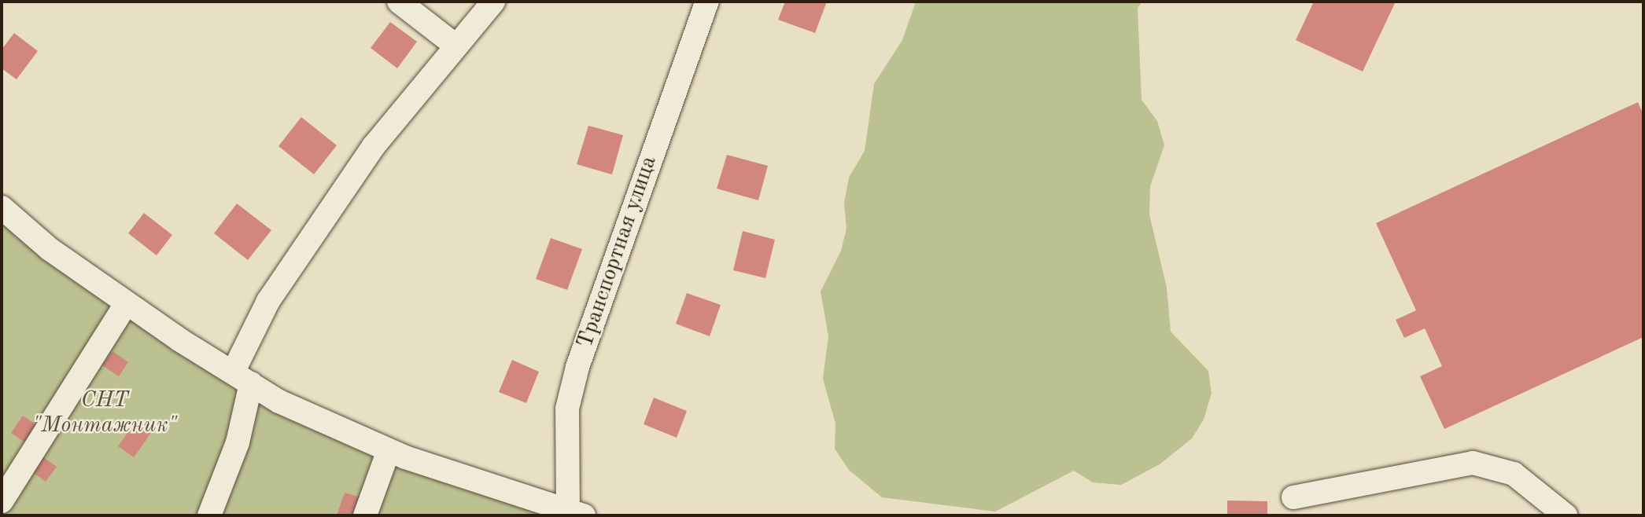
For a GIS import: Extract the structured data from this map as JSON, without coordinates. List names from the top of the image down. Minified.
{"streets":{"street":["Транспортная улица"]},"parks":["СНТ \"Монтажник\""]}
